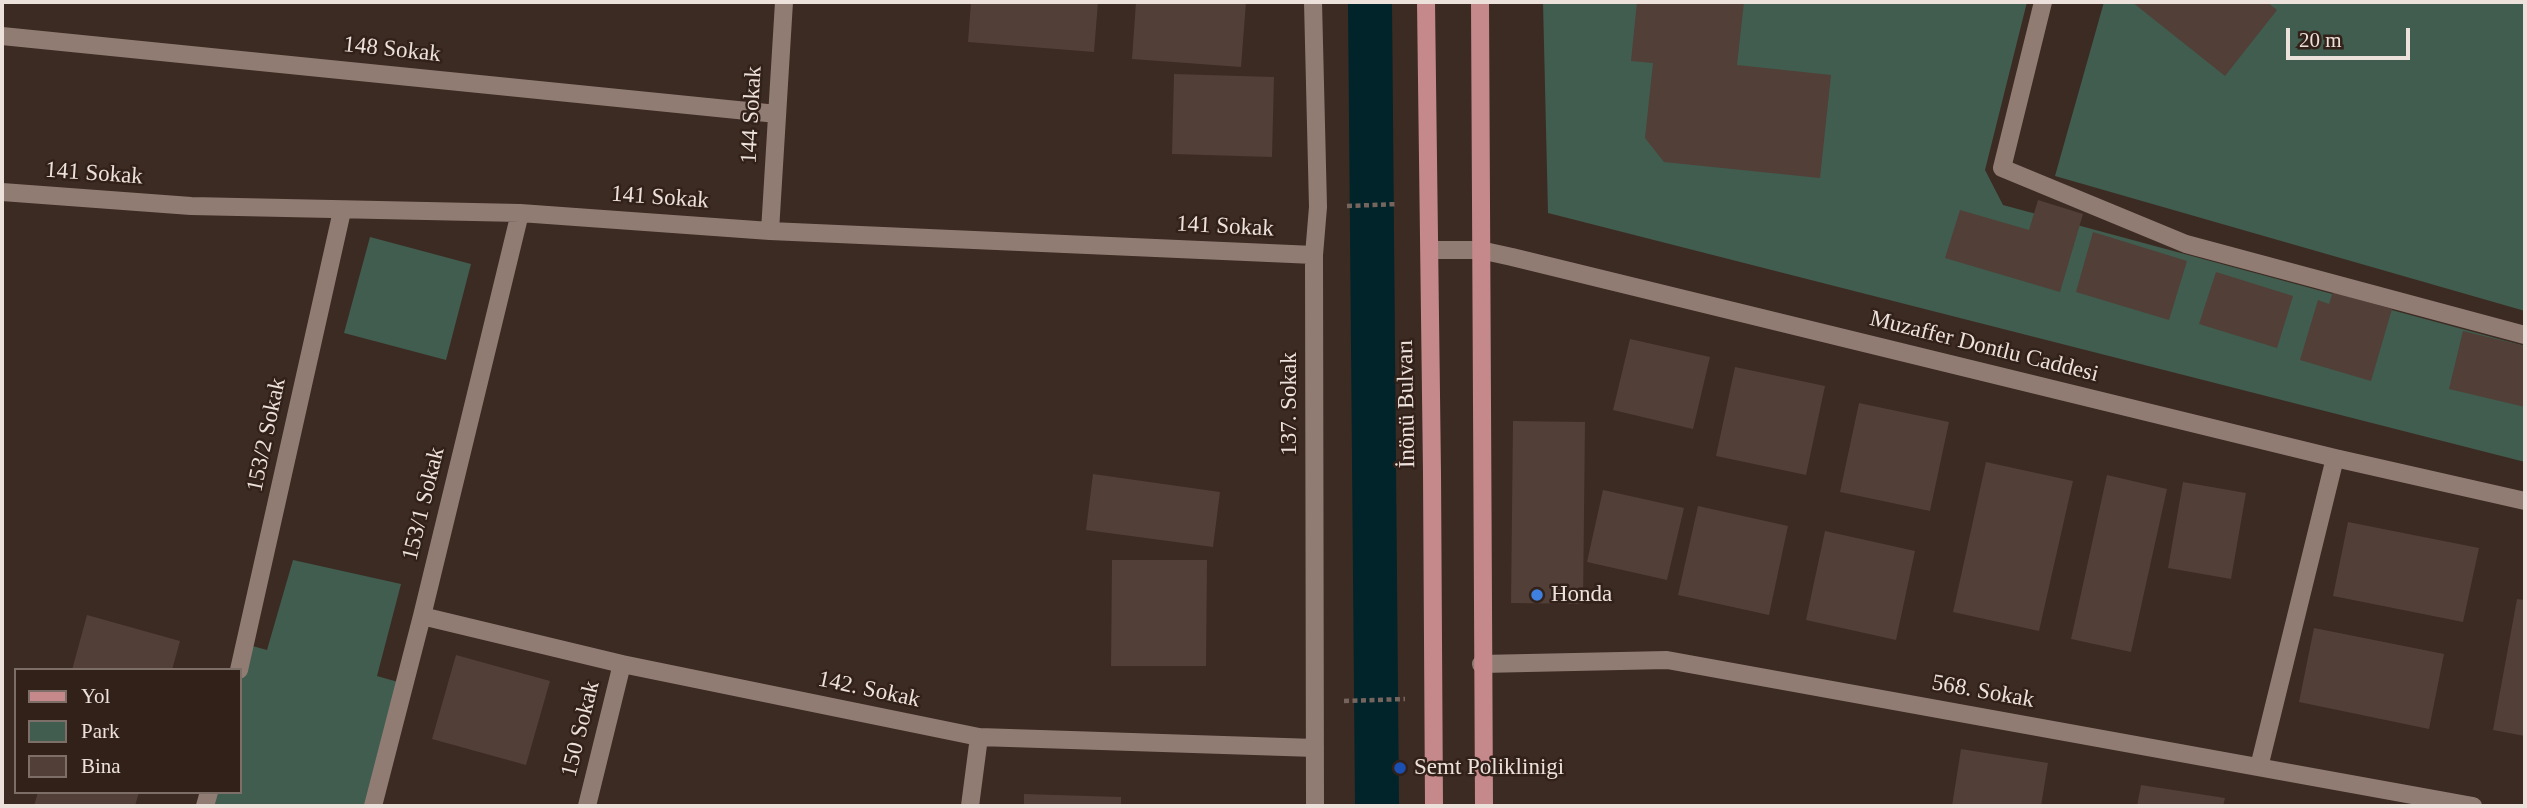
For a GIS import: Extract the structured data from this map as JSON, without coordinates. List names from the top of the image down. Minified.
{"streets":{"main road":["İnönü Bulvarı"],"street":["148 Sokak","144 Sokak","141 Sokak","Muzaffer Dontlu Caddesi","137. Sokak","153/2 Sokak","153/1 Sokak","142. Sokak","568. Sokak","150 Sokak"]},"crossings":[["148 Sokak","144 Sokak"],["144 Sokak","141 Sokak"],["141 Sokak","137. Sokak"],["141 Sokak","153/2 Sokak"],["141 Sokak","153/1 Sokak"],["Muzaffer Dontlu Caddesi","İnönü Bulvarı"],["137. Sokak","142. Sokak"],["153/1 Sokak","142. Sokak"],["142. Sokak","150 Sokak"]],"places":["Honda","Semt Poliklinigi"],"legend":["Yol","Park","Bina"],"scale_bar":"20 m"}
